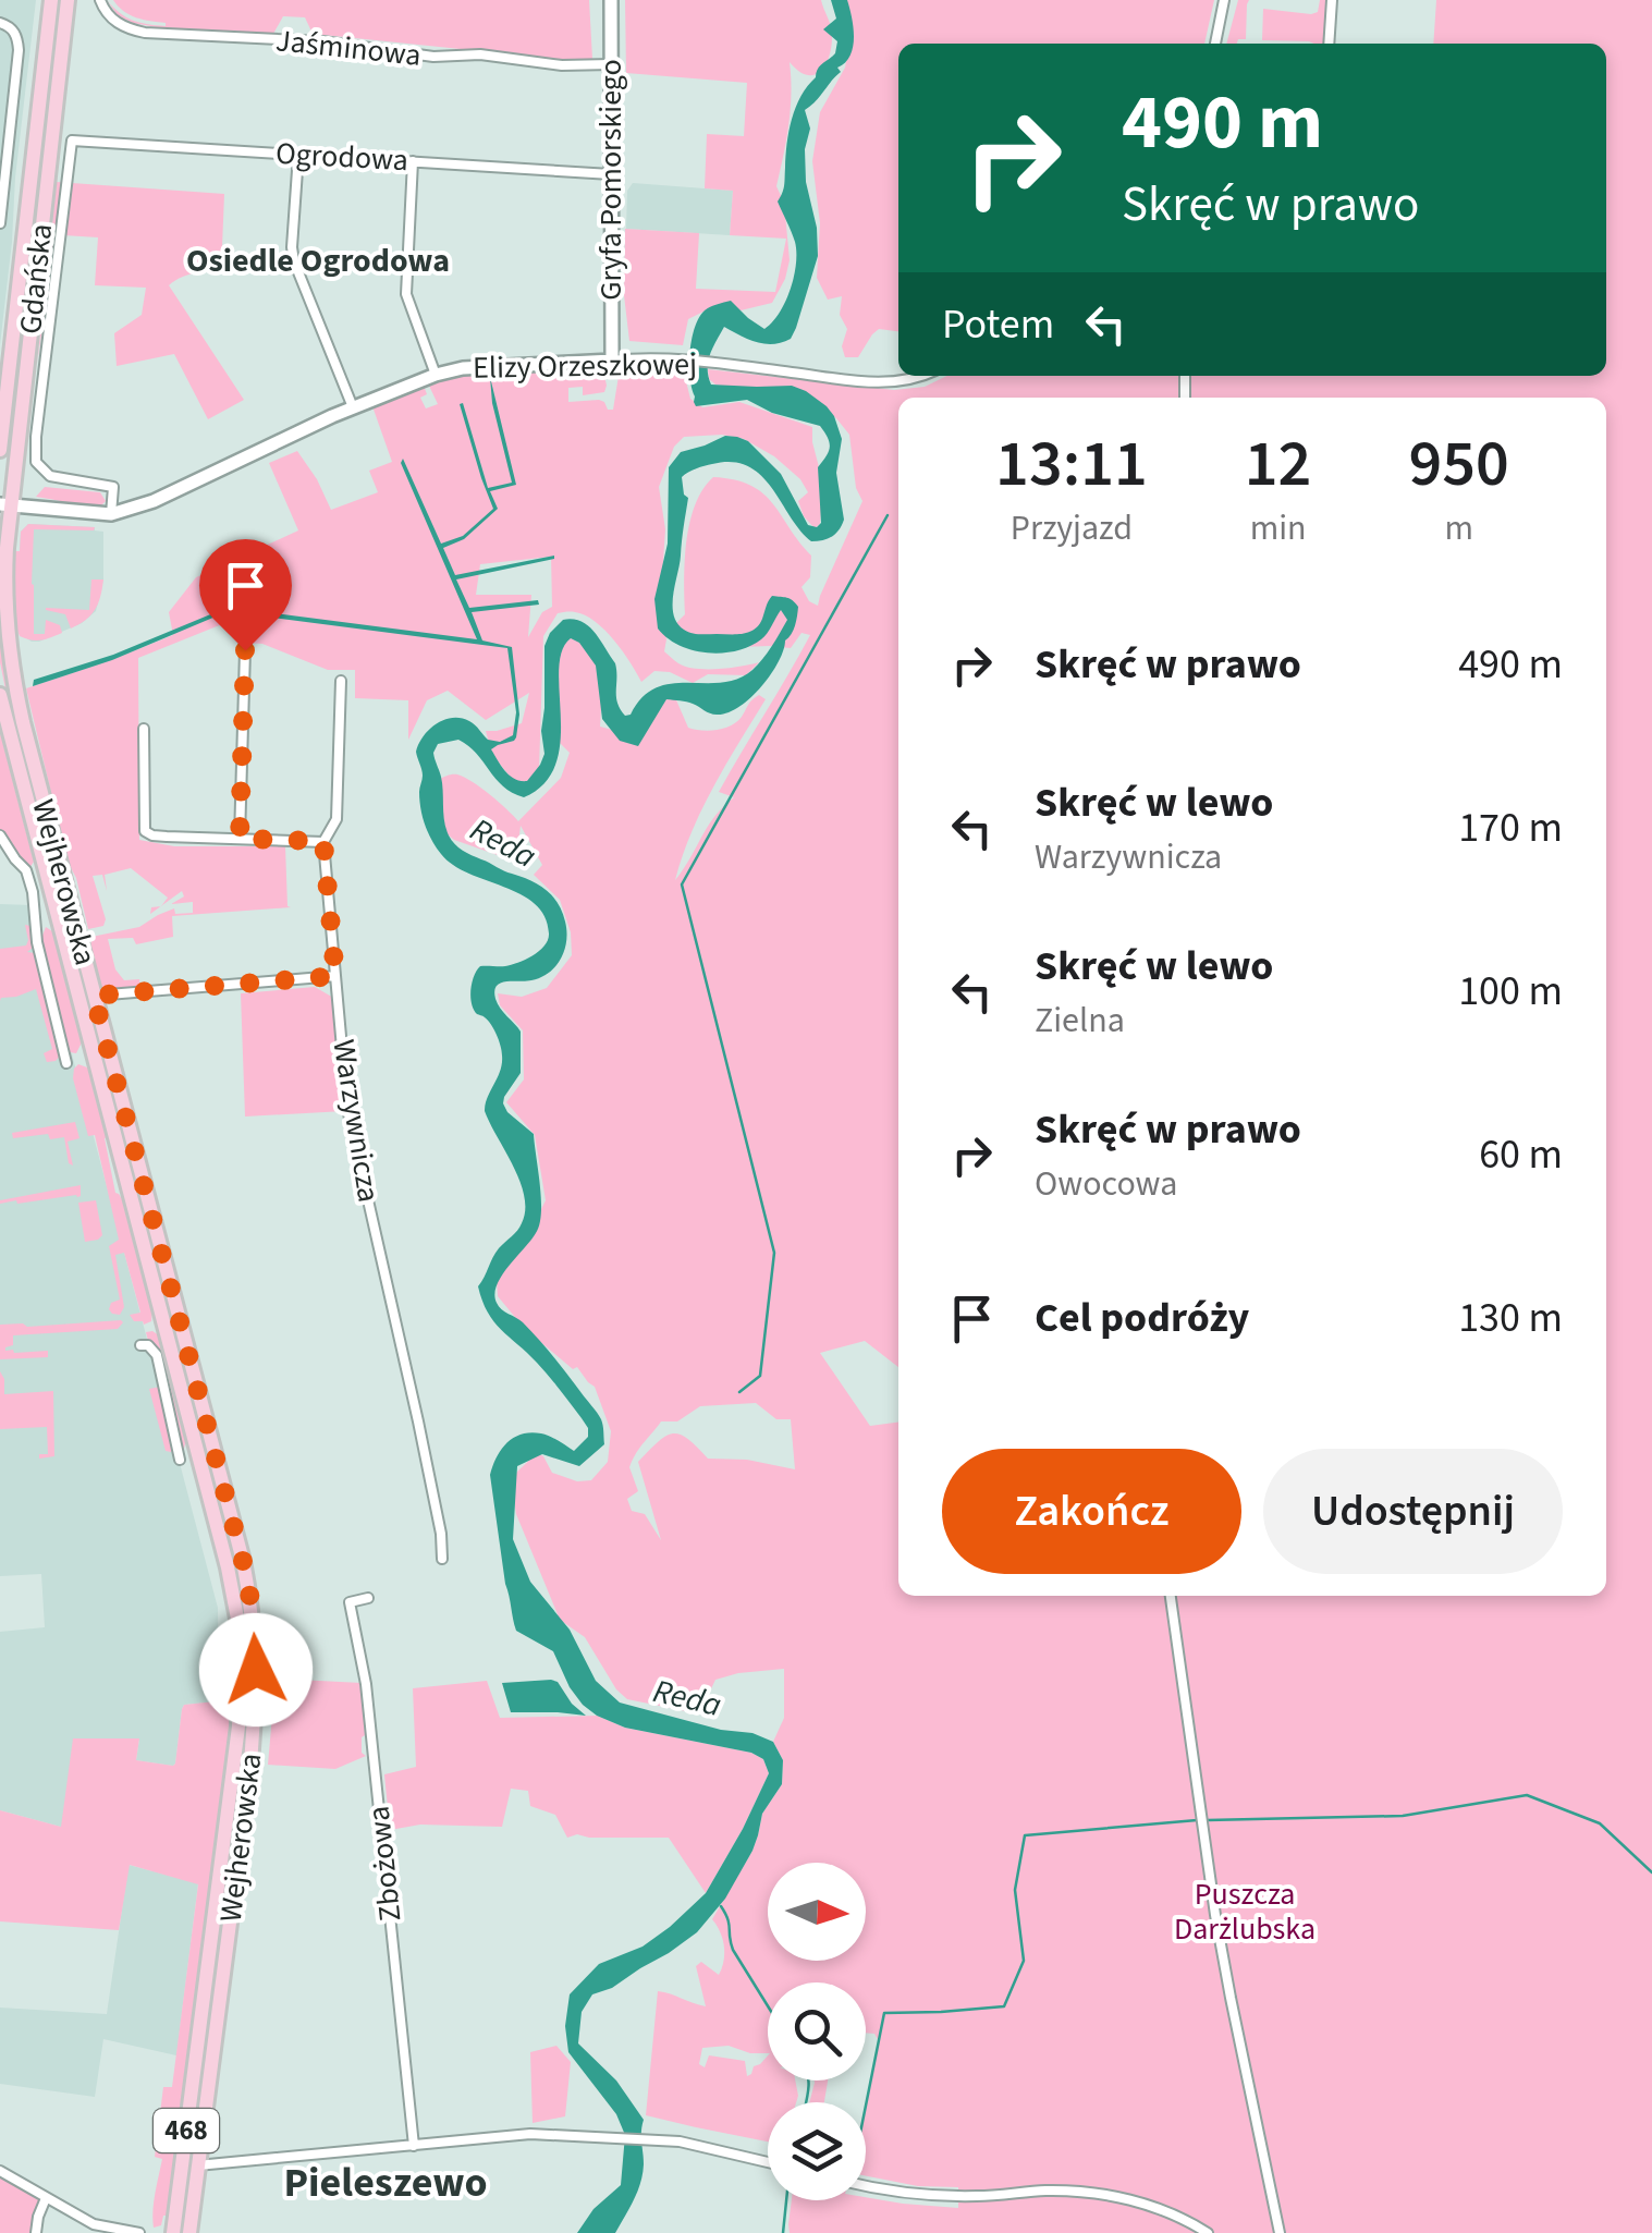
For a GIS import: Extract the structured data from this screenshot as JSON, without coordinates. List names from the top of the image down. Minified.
{"streets":{"main road":["Gdańska","Wejherowska","468"],"street":["Jaśminowa","Ogrodowa","Gryfa Pomorskiego","Elizy Orzeszkowej","Warzywnicza","Zbożowa"]},"crossings":[["Jaśminowa","Gryfa Pomorskiego"],["Ogrodowa","Gryfa Pomorskiego"],["Ogrodowa","Elizy Orzeszkowej"],["Gryfa Pomorskiego","Elizy Orzeszkowej"],["Gdańska","Elizy Orzeszkowej"],["Gdańska","Wejherowska"]],"districts":["Osiedle Ogrodowa","Pieleszewo"],"water":["Reda"],"parks":["Puszcza Darżlubska"],"north":"right","page":{"turn":["490 m","Skręć w prawo"],"then":"Potem","eta":["13:11","Przyjazd","12","min","950","m"],"list":[{"name":"Skręć w prawo","value":"490 m"},{"name":"Skręć w lewo","note":"Warzywnicza","value":"170 m"},{"name":"Skręć w lewo","note":"Zielna","value":"100 m"},{"name":"Skręć w prawo","note":"Owocowa","value":"60 m"},{"name":"Cel podróży","value":"130 m"}],"buttons":["Zakończ","Udostępnij"]}}
